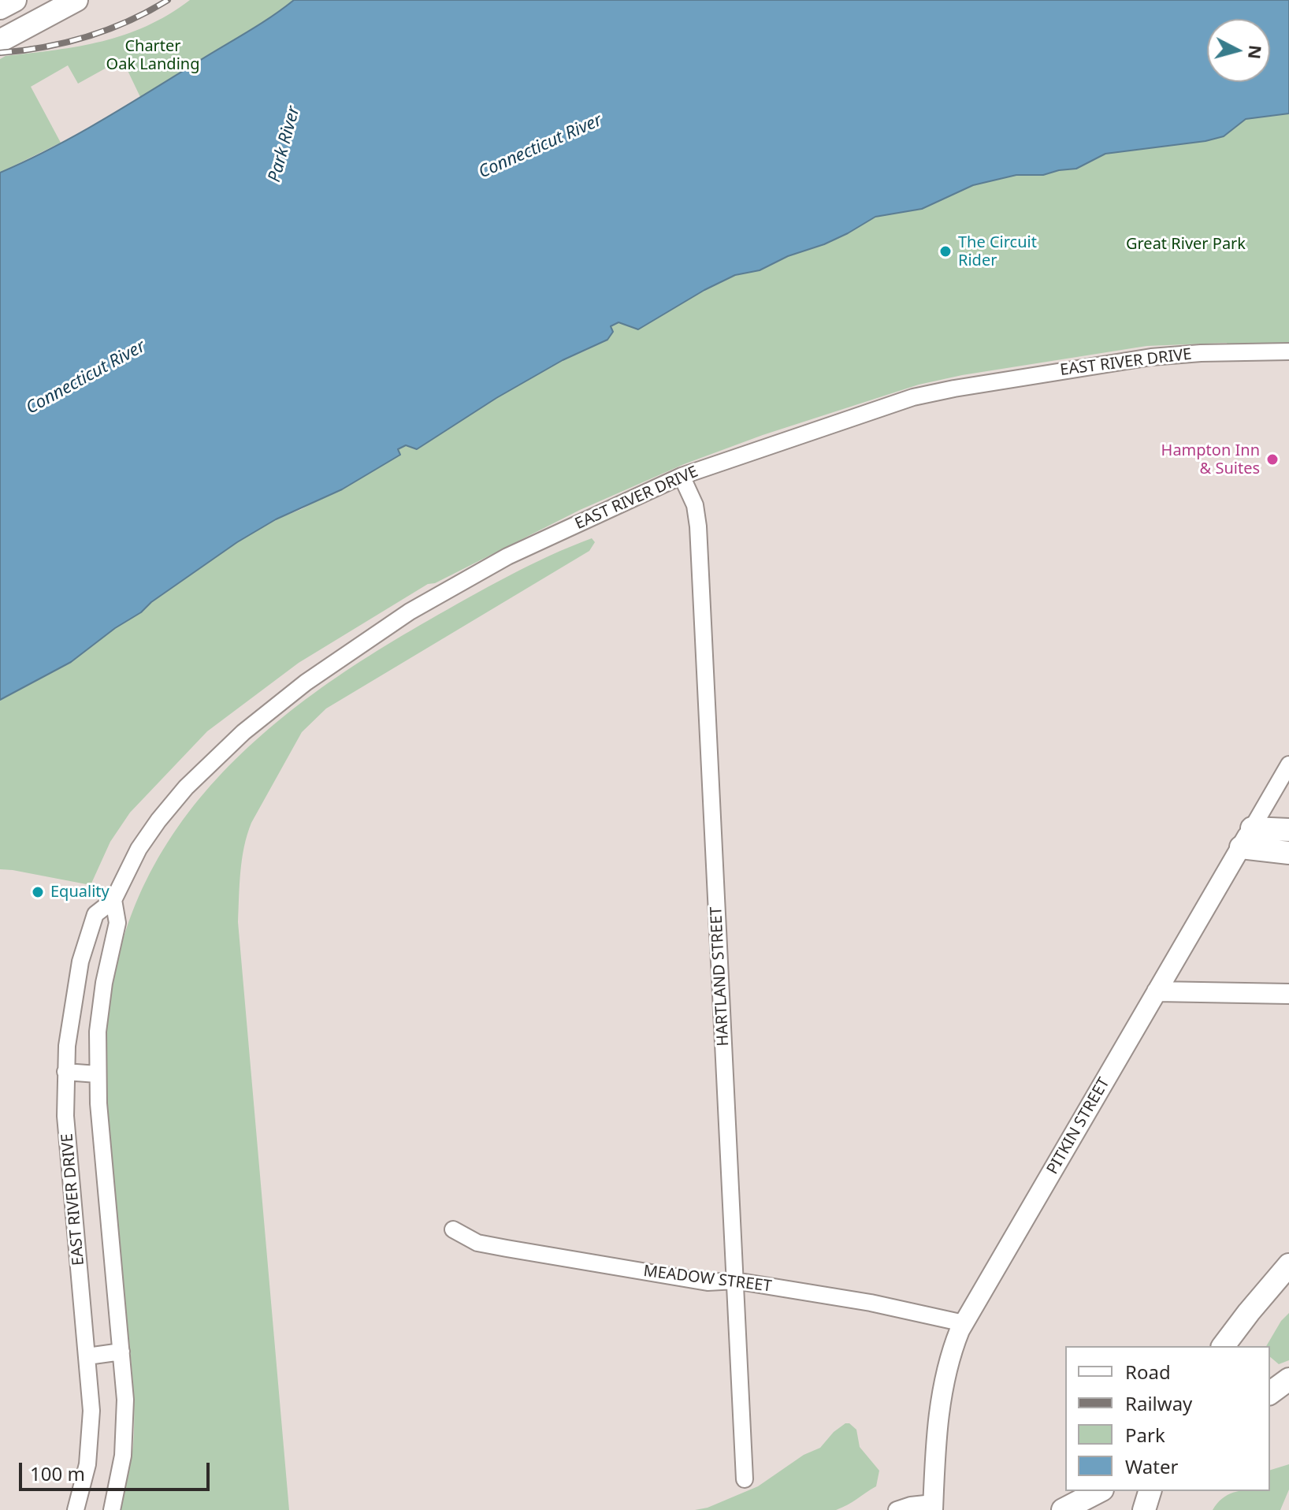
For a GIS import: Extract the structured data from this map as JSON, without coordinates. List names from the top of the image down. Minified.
{"streets":{"main road":["PITKIN STREET"],"street":["EAST RIVER DRIVE","HARTLAND STREET","MEADOW STREET"]},"crossings":[["EAST RIVER DRIVE","HARTLAND STREET"],["HARTLAND STREET","MEADOW STREET"],["PITKIN STREET","MEADOW STREET"]],"water":["Park River","Connecticut River"],"parks":["Charter Oak Landing","Great River Park"],"places":["The Circuit Rider","Hampton Inn & Suites","Equality"],"legend":["Road","Railway","Park","Water"],"scale_bar":"100 m","north":"right"}
